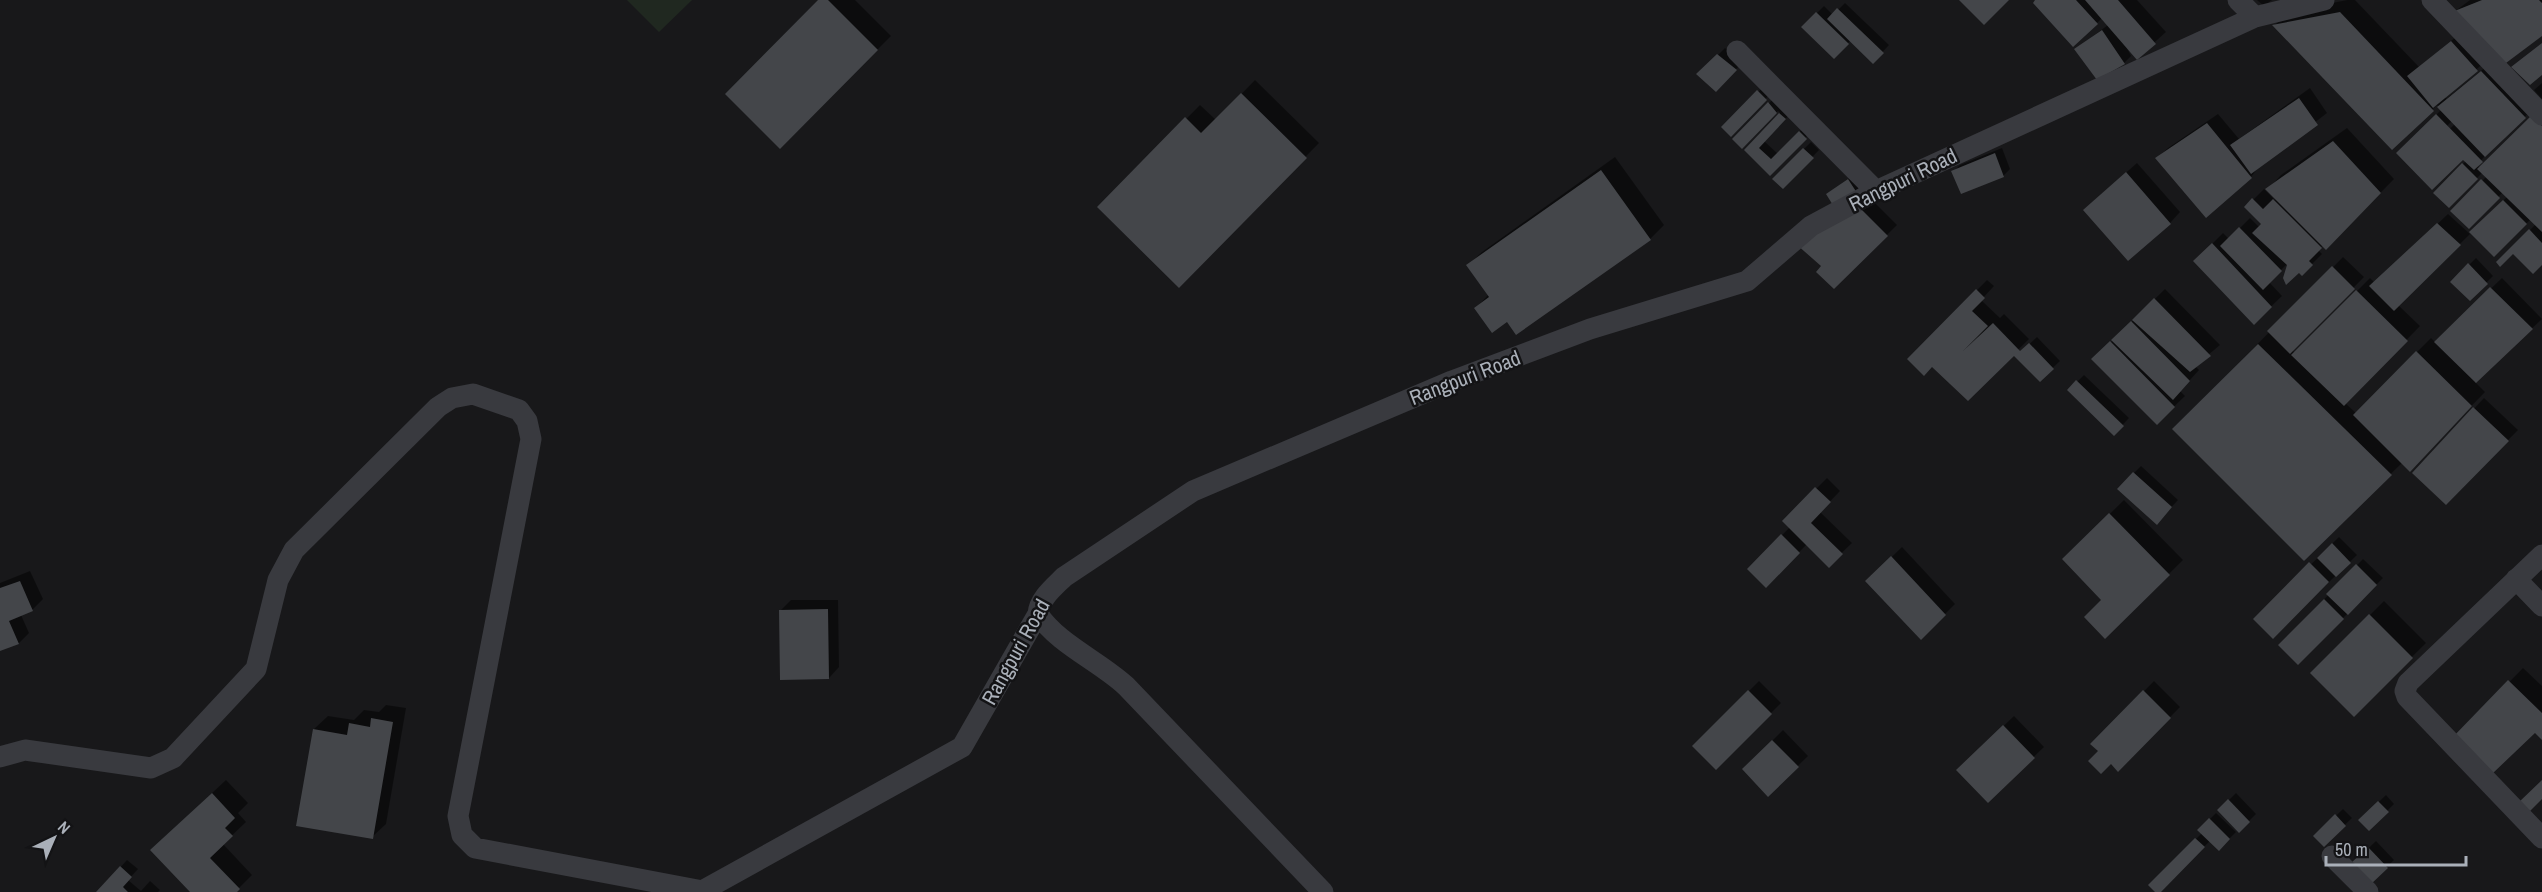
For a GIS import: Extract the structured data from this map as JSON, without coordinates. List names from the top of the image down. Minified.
{"streets":{"street":["Rangpuri Road"]},"scale_bar":"50 m","north":"top right"}
